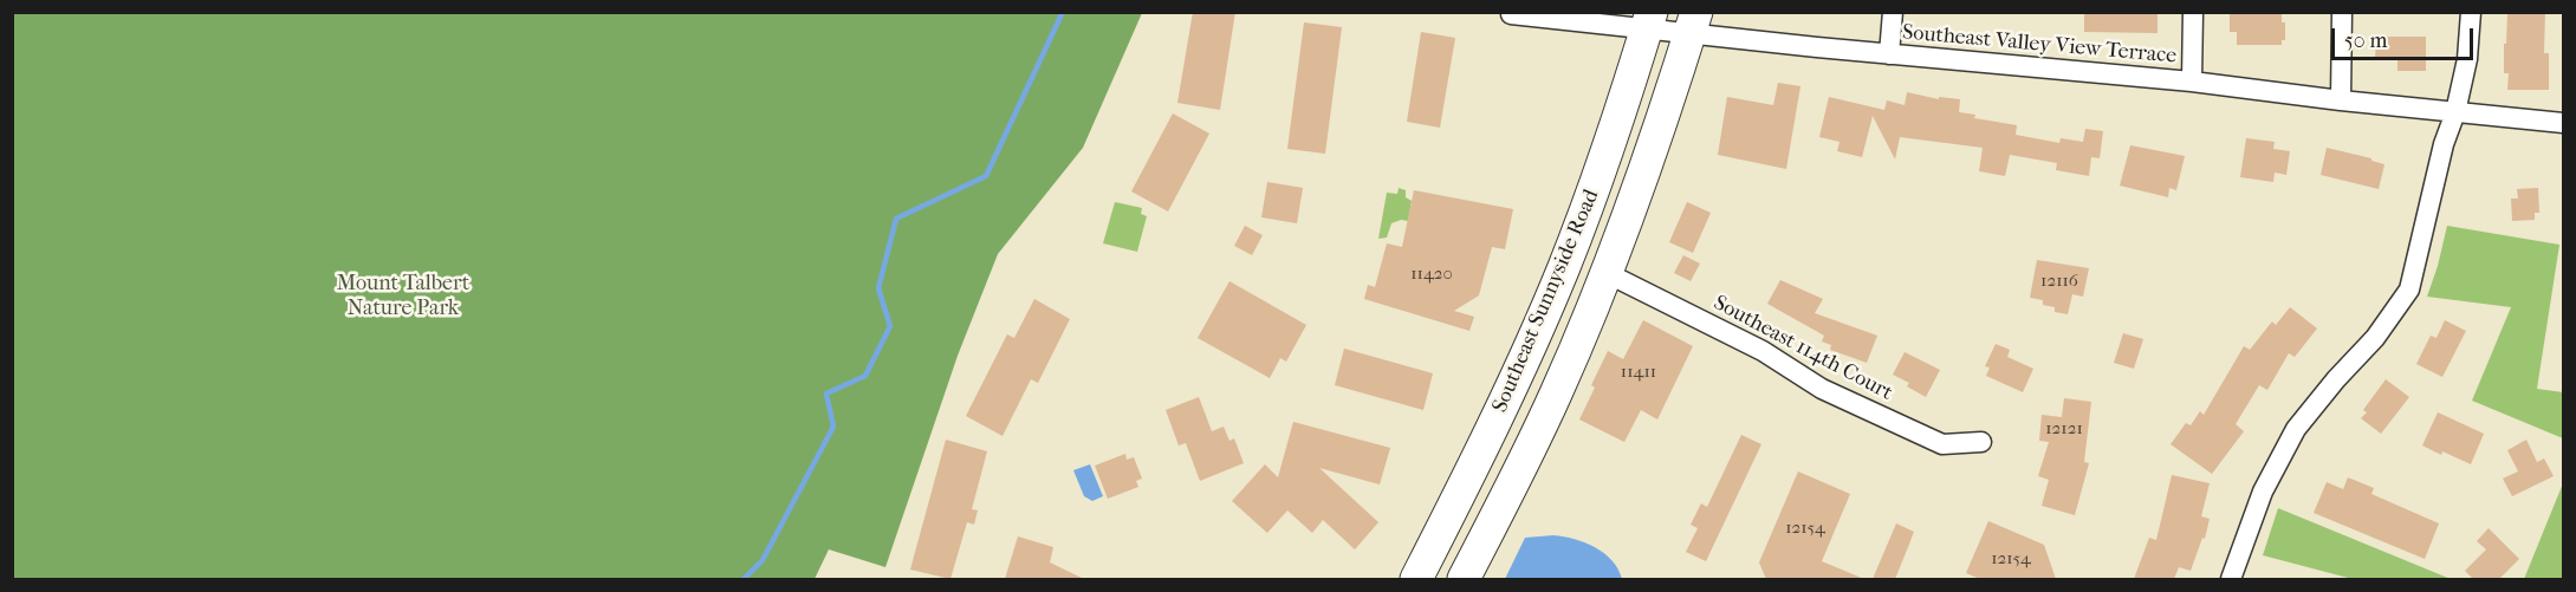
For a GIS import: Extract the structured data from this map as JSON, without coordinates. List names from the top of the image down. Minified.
{"streets":{"main road":["Southeast Sunnyside Road"],"street":["Southeast Valley View Terrace","Southeast 114th Court"]},"crossings":[["Southeast Valley View Terrace","Southeast Sunnyside Road"],["Southeast Sunnyside Road","Southeast 114th Court"]],"parks":["Mount Talbert Nature Park"],"house_numbers":["11420","12116","11411","12121","12154","12154"],"scale_bar":"50 m"}
